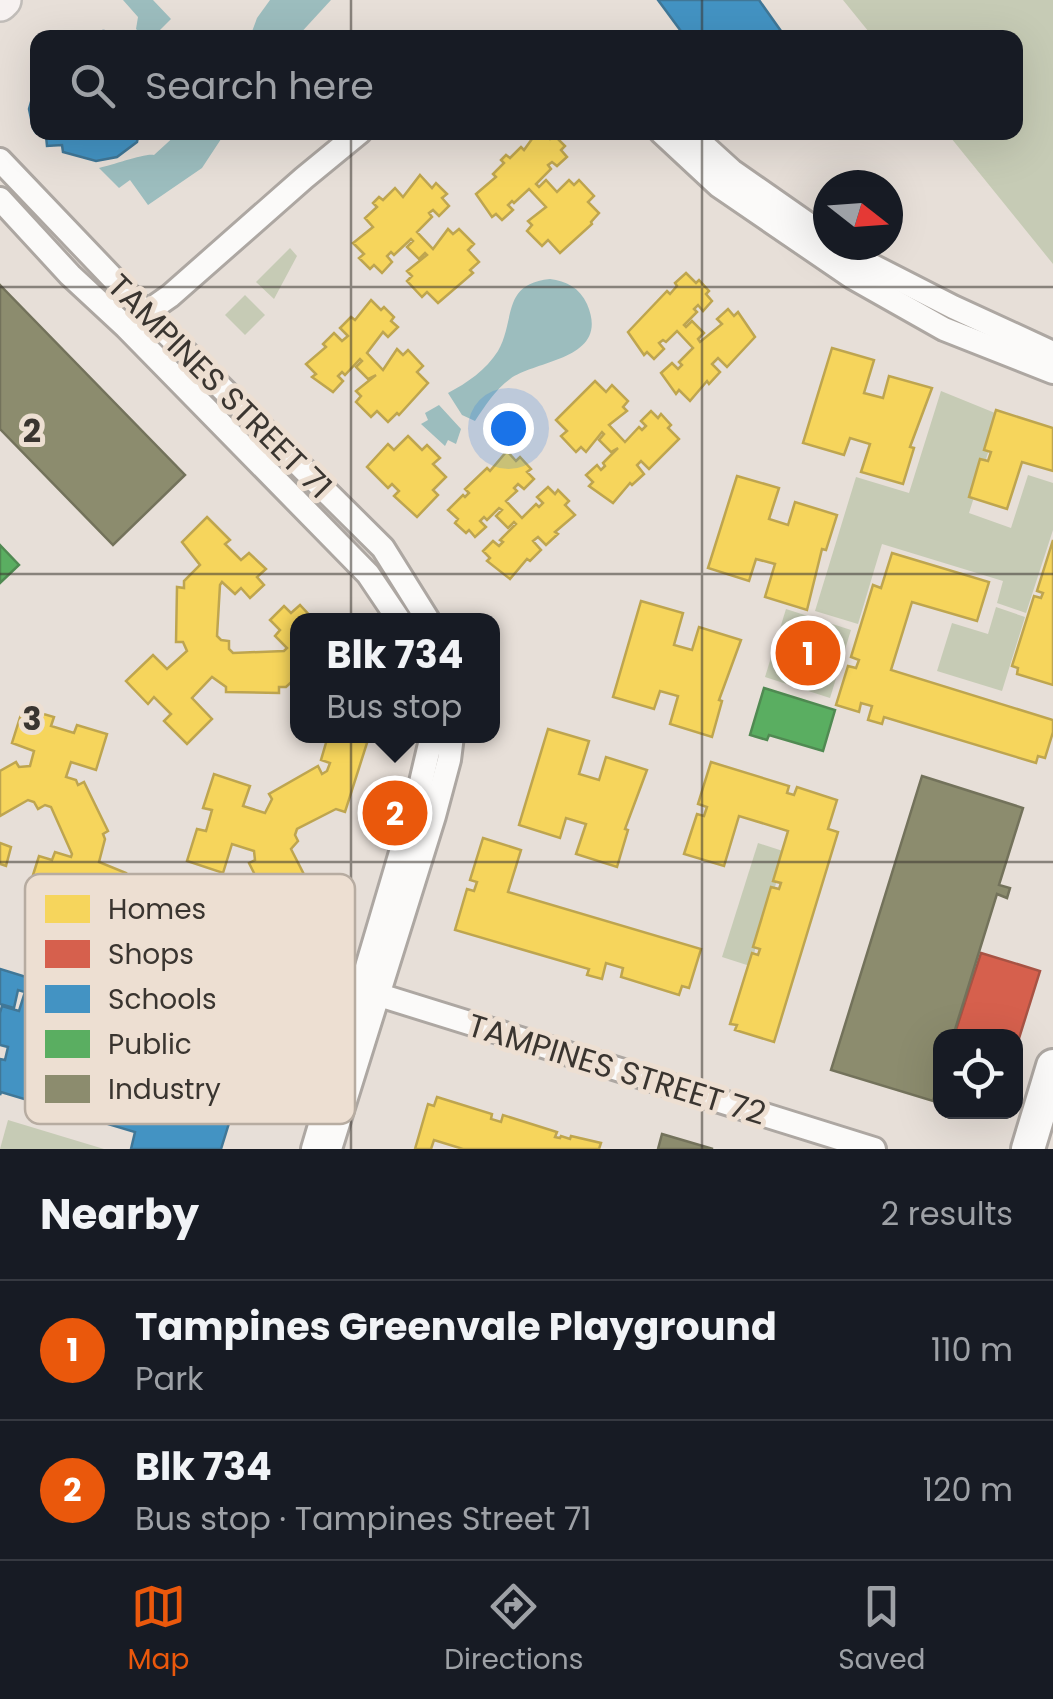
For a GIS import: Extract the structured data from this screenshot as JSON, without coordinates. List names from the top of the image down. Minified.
{"streets":{"street":["TAMPINES STREET 71","TAMPINES STREET 72"]},"legend":["Homes","Shops","Schools","Public","Industry"],"north":"right","page":{"search":"Search here","popup":["Blk 734","Bus stop"],"pins":["1","2"],"heading":["Nearby","2 results"],"list":[{"mark":"1","name":"Tampines Greenvale Playground","note":"Park","value":"110 m"},{"mark":"2","name":"Blk 734","note":"Bus stop · Tampines Street 71","value":"120 m"}],"nav":["Map","Directions","Saved"]},"grid":{"rows":["2","3"]}}
